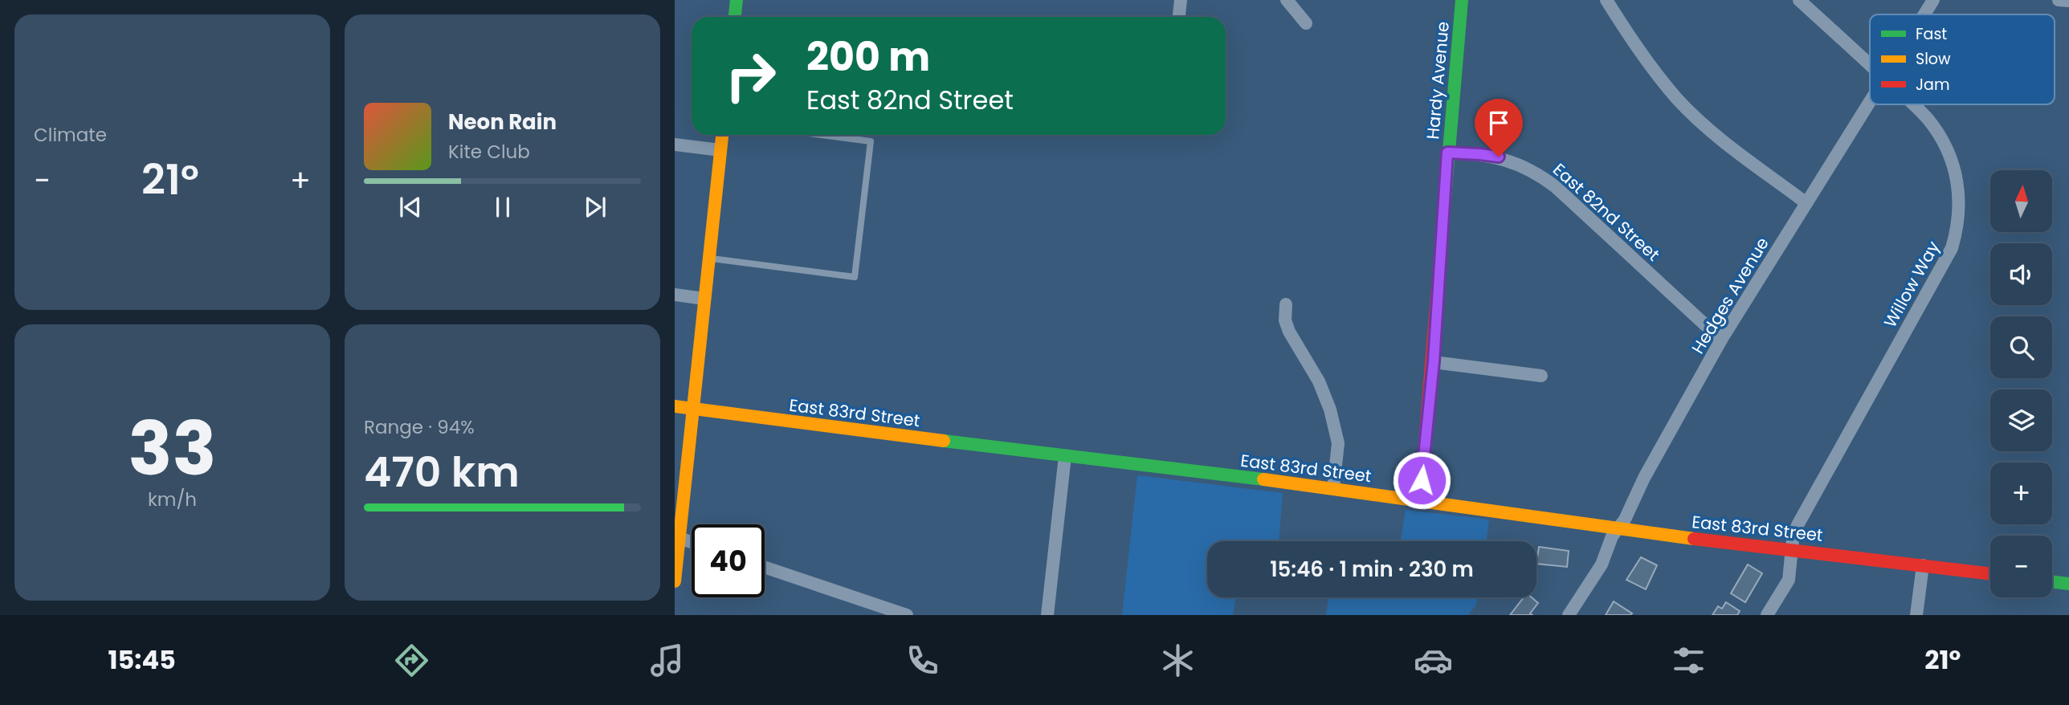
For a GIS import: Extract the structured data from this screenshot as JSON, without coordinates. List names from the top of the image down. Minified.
{"streets":{"street":["Hardy Avenue","East 82nd Street","Willow Way","Hedges Avenue","East 83rd Street"]},"crossings":[["Hardy Avenue","East 82nd Street"],["Hardy Avenue","East 83rd Street"],["East 82nd Street","Hedges Avenue"],["Willow Way","East 83rd Street"],["Hedges Avenue","East 83rd Street"]],"legend":["Fast","Slow","Jam"],"north":"top","page":{"tile":["Climate",["33","km/h"],["Range · 94%","470 km"]],"turn":["200 m","East 82nd Street"],"song":["Neon Rain","Kite Club"],"heat":["−","21°","+"],"map_buttons":["+","−"],"limit":"40","trip":"15:46 · 1 min · 230 m","tabs":["15:45","21°"]}}
